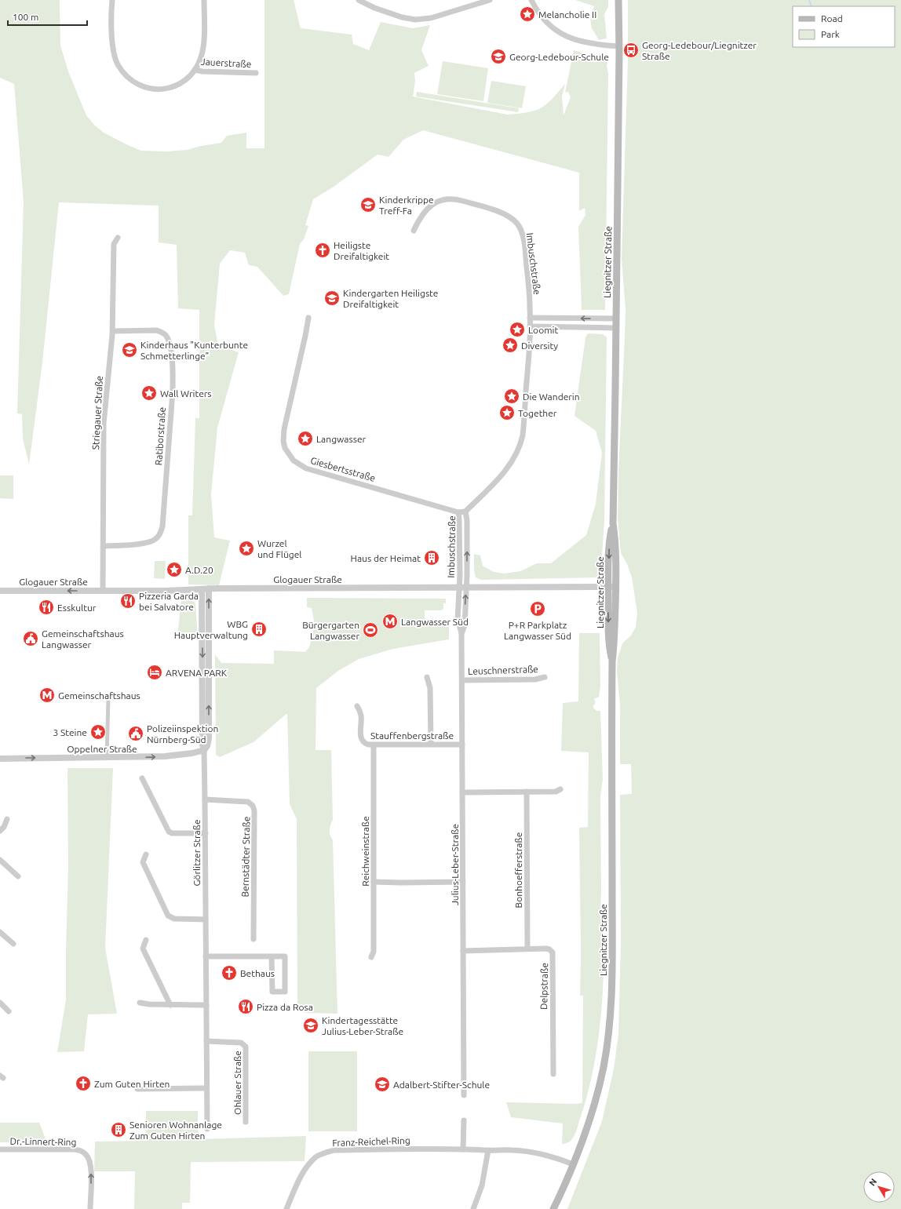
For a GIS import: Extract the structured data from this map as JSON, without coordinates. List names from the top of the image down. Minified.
{"streets":{"main road":["Liegnitzer Straße"],"street":["Jauerstraße","Imbuschstraße","Striegauer Straße","Ratiborstraße","Giesbertsstraße","Glogauer Straße","Leuschnerstraße","Stauffenbergstraße","Oppelner Straße","Reichweinstraße","Görlitzer Straße","Bernstädter Straße","Julius-Leber-Straße","Bonhoefferstraße","Delpstraße","Ohlauer Straße","Dr.-Linnert-Ring","Franz-Reichel-Ring"]},"crossings":[["Liegnitzer Straße","Glogauer Straße"],["Liegnitzer Straße","Franz-Reichel-Ring"],["Imbuschstraße","Giesbertsstraße"],["Imbuschstraße","Glogauer Straße"],["Imbuschstraße","Julius-Leber-Straße"],["Striegauer Straße","Ratiborstraße"],["Striegauer Straße","Glogauer Straße"],["Glogauer Straße","Görlitzer Straße"],["Glogauer Straße","Julius-Leber-Straße"],["Leuschnerstraße","Julius-Leber-Straße"],["Stauffenbergstraße","Reichweinstraße"],["Stauffenbergstraße","Julius-Leber-Straße"],["Oppelner Straße","Görlitzer Straße"],["Görlitzer Straße","Bernstädter Straße"],["Görlitzer Straße","Ohlauer Straße"],["Julius-Leber-Straße","Delpstraße"],["Bonhoefferstraße","Delpstraße"]],"one_way":["Oppelner Straße"],"places":{"place":["Melancholie II","Loomit","Diversity","Wall Writers","Die Wanderin","Together","Langwasser","Wurzel und Flügel","A.D.20","3 Steine"],"bus stop":["Georg-Ledebour/Liegnitzer Straße"],"school or university":["Georg-Ledebour-Schule","Kinderkrippe Treff-Fa","Kindergarten Heiligste Dreifaltigkeit","Kinderhaus \"Kunterbunte Schmetterlinge\"","Kindertagesstätte Julius-Leber-Straße","Adalbert-Stifter-Schule"],"church":["Heiligste Dreifaltigkeit","Bethaus","Zum Guten Hirten"],"building":["Haus der Heimat","WBG Hauptverwaltung","Senioren Wohnanlage Zum Guten Hirten"],"restaurant":["Pizzeria Garda bei Salvatore","Esskultur","Pizza da Rosa"],"parking":["P+R Parkplatz Langwasser Süd"],"metro station":["Langwasser Süd","Gemeinschaftshaus"],"sports":["Bürgergarten Langwasser"],"public building":["Gemeinschaftshaus Langwasser","Polizeiinspektion Nürnberg-Süd"],"hotel":["ARVENA PARK"]},"legend":["Road","Park"],"scale_bar":"100 m","north":"top left"}
